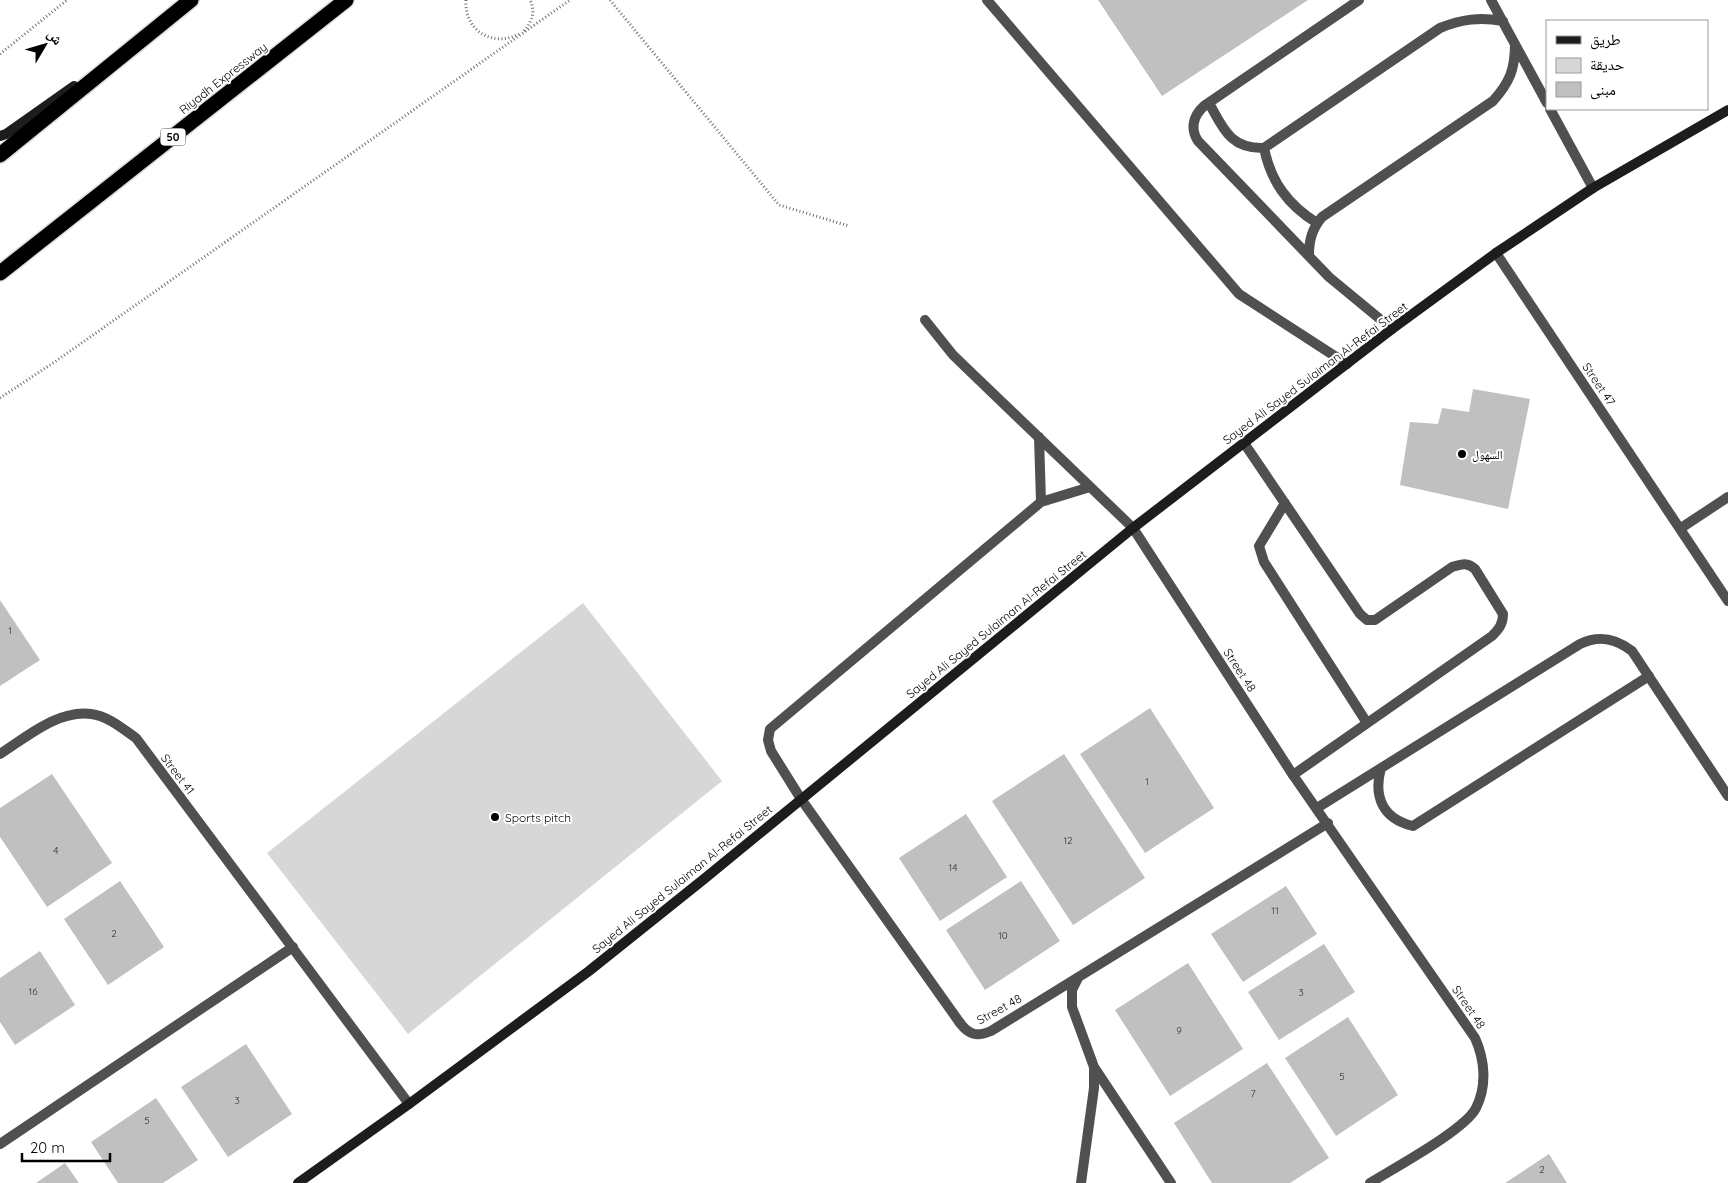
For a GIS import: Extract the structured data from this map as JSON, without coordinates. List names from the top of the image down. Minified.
{"streets":{"highway":["Riyadh Expressway","50"],"street":["Sayed Ali Sayed Sulaiman Al-Refai Street","Street 47","Street 48","Street 41"]},"crossings":[["Sayed Ali Sayed Sulaiman Al-Refai Street","Street 47"],["Sayed Ali Sayed Sulaiman Al-Refai Street","Street 48"],["Sayed Ali Sayed Sulaiman Al-Refai Street","Street 41"]],"places":["السهول","Sports pitch"],"house_numbers":["1","1","12","4","14","11","2","10","16","3","9","5","7","3","5","2"],"legend":["طريق","حديقة","مبنى"],"scale_bar":"20 m","north":"top right"}
